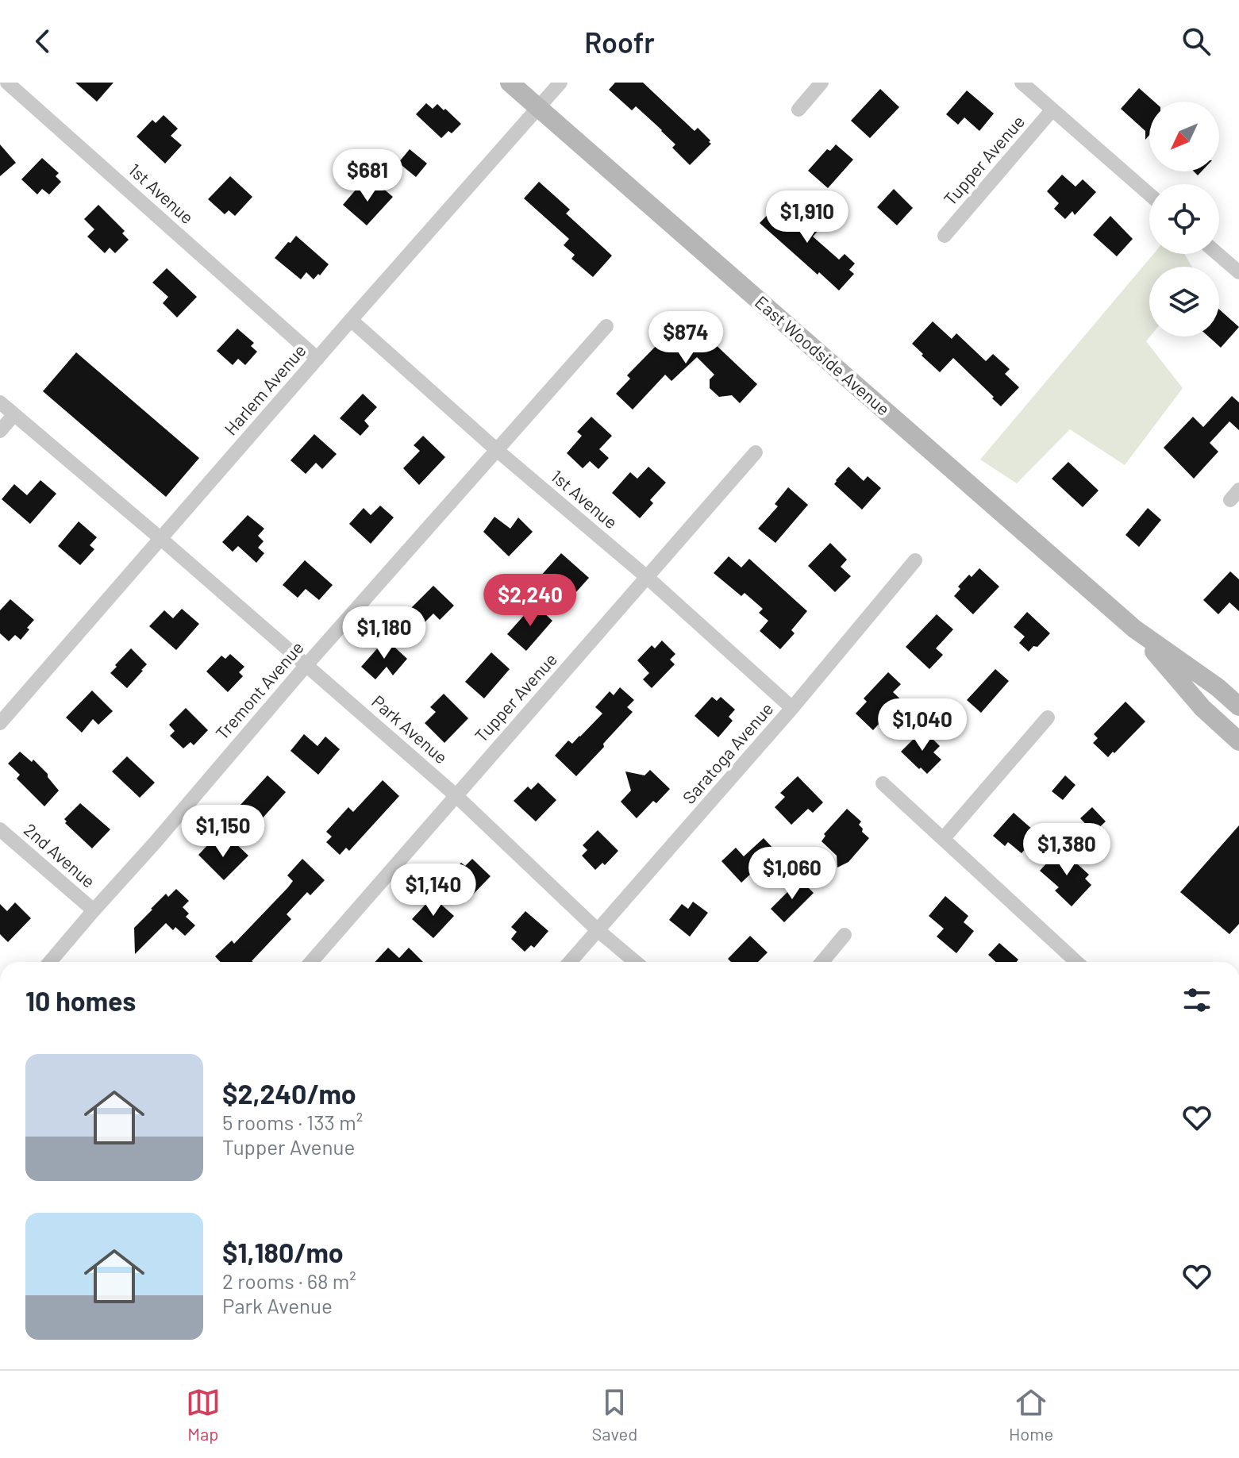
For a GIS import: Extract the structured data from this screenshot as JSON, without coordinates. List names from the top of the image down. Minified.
{"streets":{"main road":["East Woodside Avenue"],"street":["Tupper Avenue","1st Avenue","Harlem Avenue","Tremont Avenue","Park Avenue","Saratoga Avenue","2nd Avenue"]},"crossings":[["Tupper Avenue","1st Avenue"],["Tupper Avenue","Park Avenue"],["1st Avenue","Harlem Avenue"],["1st Avenue","Tremont Avenue"],["1st Avenue","Saratoga Avenue"],["East Woodside Avenue","Harlem Avenue"],["Harlem Avenue","Park Avenue"],["Tremont Avenue","Park Avenue"],["Tremont Avenue","2nd Avenue"],["Park Avenue","Saratoga Avenue"]],"north":"bottom left","page":{"header":"Roofr","price":["$681","$1,910","$874","$2,240","$1,180","$1,040","$1,150","$1,380","$1,060","$1,140"],"heading":"10 homes","list":[{"name":"$2,240/mo","note":"5 rooms · 133 m² · Tupper Avenue"},{"name":"$1,180/mo","note":"2 rooms · 68 m² · Park Avenue"}],"tabs":["Map","Saved","Home"]}}
